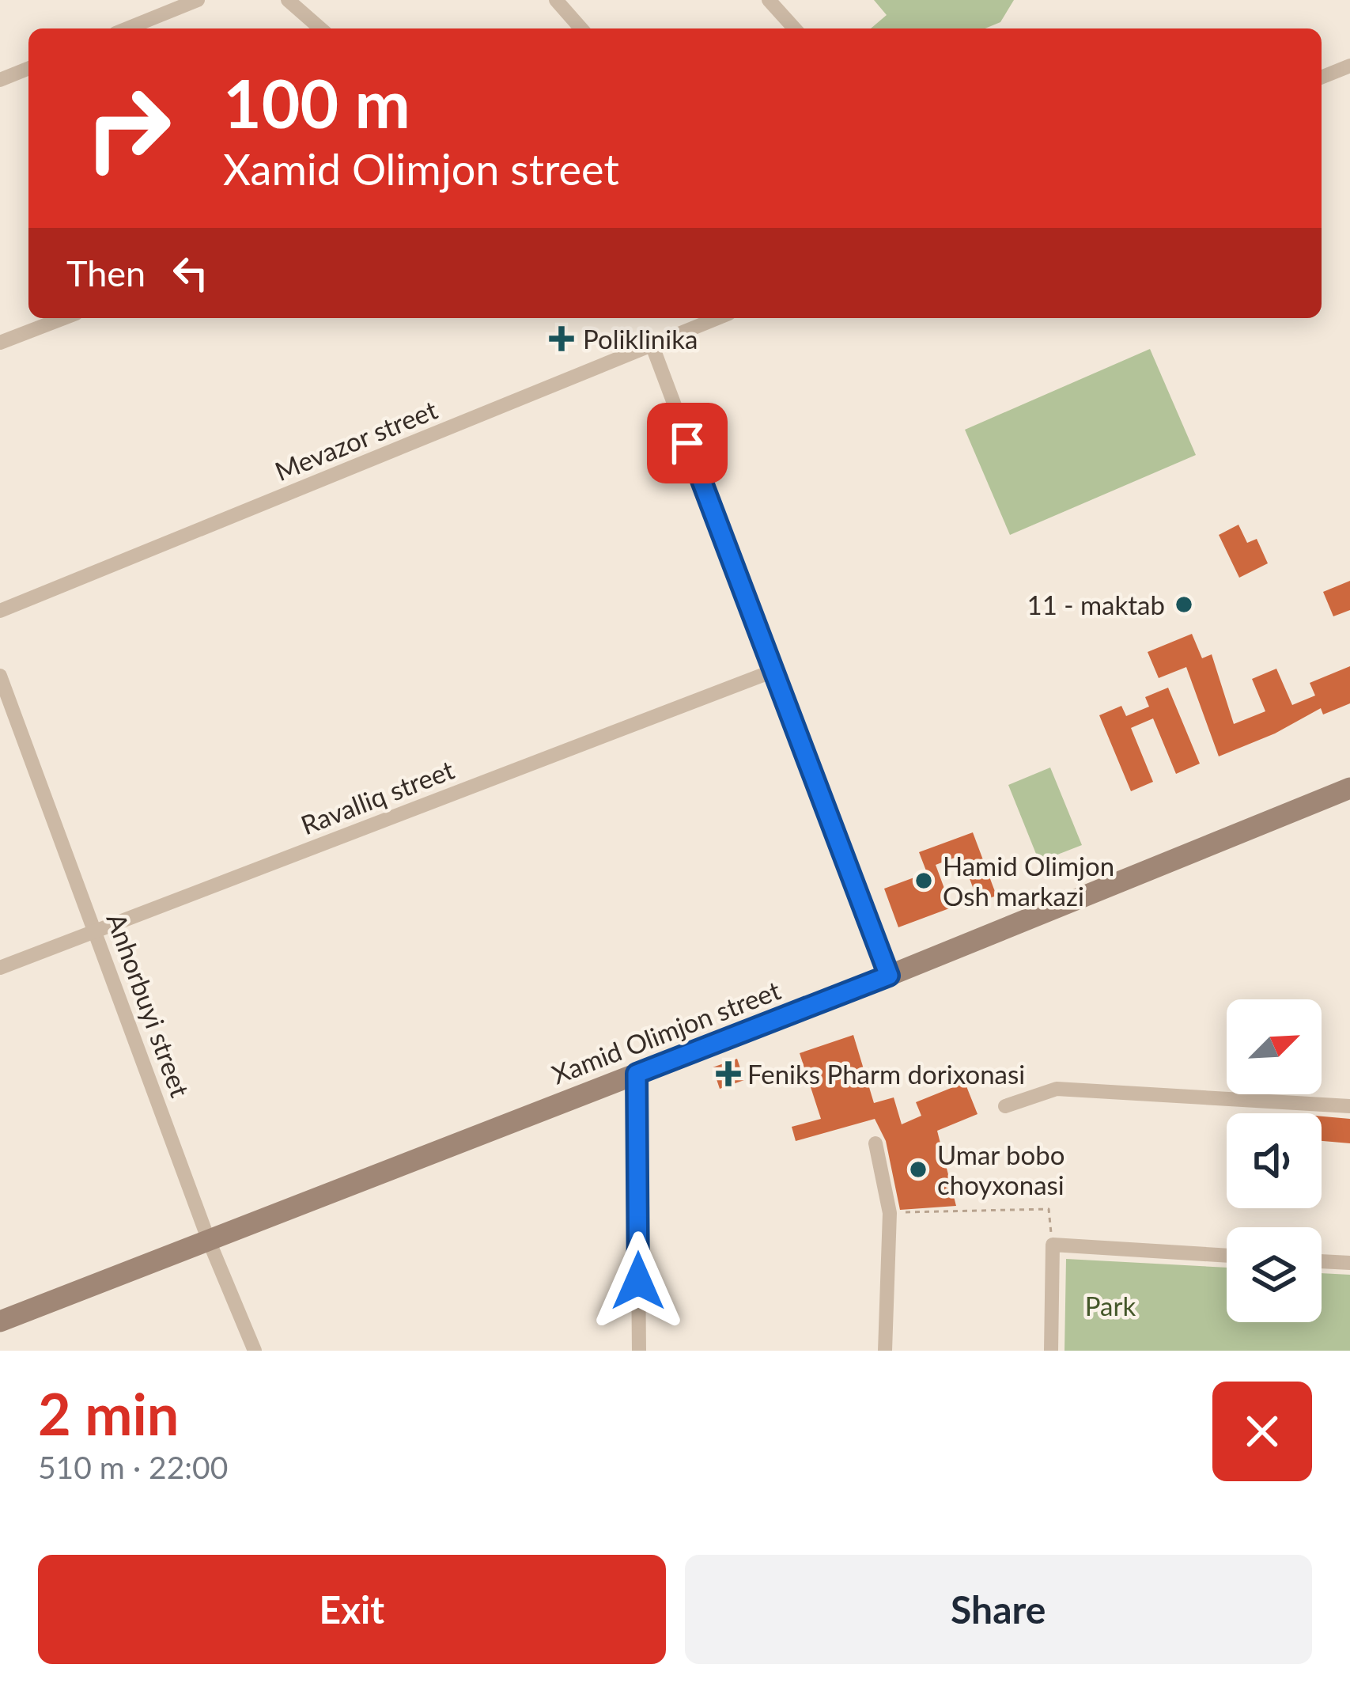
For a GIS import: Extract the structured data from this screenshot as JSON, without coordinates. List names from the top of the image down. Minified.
{"streets":{"main road":["Xamid Olimjon street"],"street":["Mevazor street","Ravalliq street","Anhorbuyi street"]},"crossings":[["Ravalliq street","Anhorbuyi street"],["Anhorbuyi street","Xamid Olimjon street"]],"parks":["Park"],"places":{"health":["Poliklinika","Feniks Pharm dorixonasi"],"other":["11 - maktab","Hamid Olimjon Osh markazi","Umar bobo choyxonasi"]},"north":"top right","page":{"turn":["100 m","Xamid Olimjon street"],"then":"Then","heading":["2 min","510 m · 22:00"],"buttons":["Exit","Share"]}}
